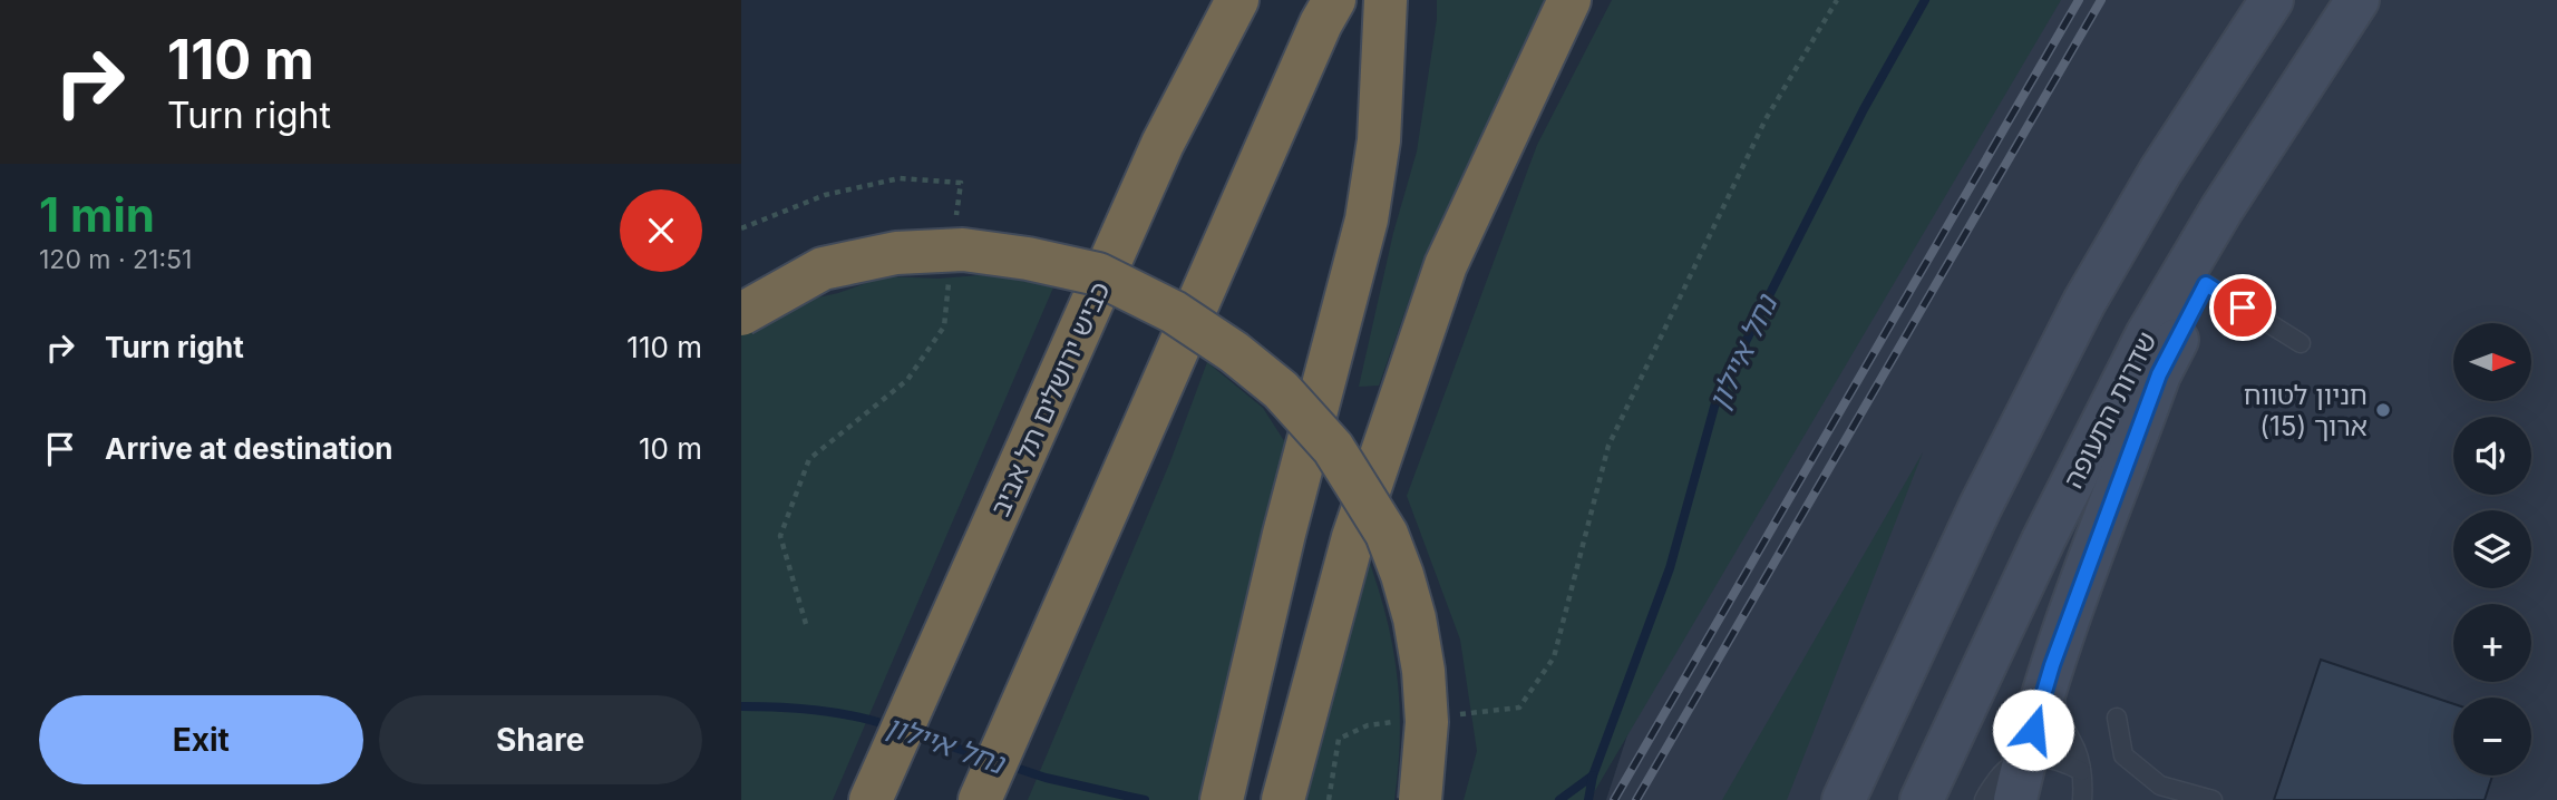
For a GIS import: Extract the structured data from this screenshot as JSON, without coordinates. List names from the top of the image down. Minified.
{"streets":{"highway":["כביש ירושלים תל אביב"],"main road":["שדרות התעופה"]},"water":["נחל איילון"],"places":["חניון לטווח ארוך (15)"],"north":"right","page":{"turn":["110 m","Turn right"],"heading":["1 min","120 m · 21:51"],"list":[{"name":"Turn right","value":"110 m"},{"name":"Arrive at destination","value":"10 m"}],"map_buttons":["+","−"],"buttons":["Exit","Share"]}}
